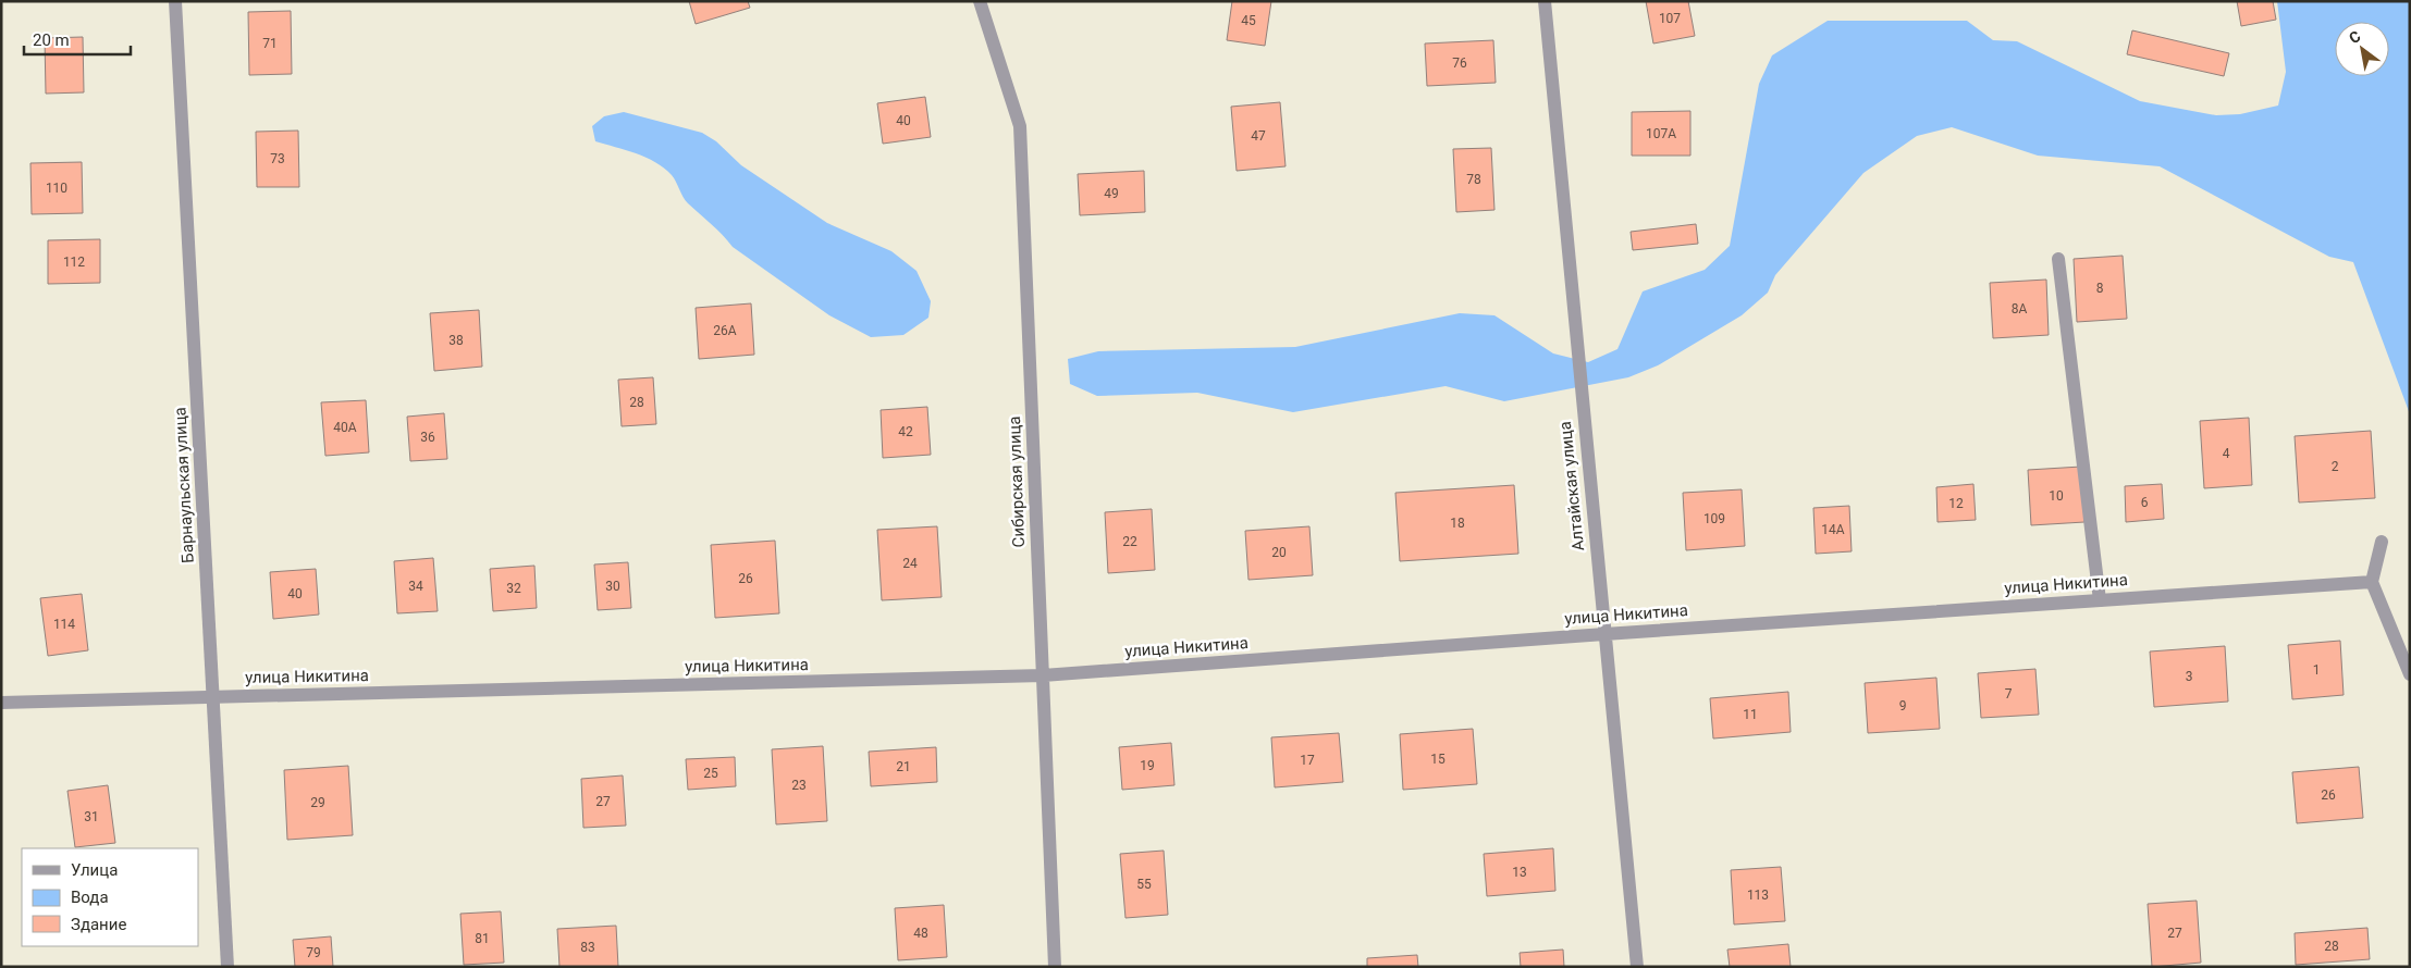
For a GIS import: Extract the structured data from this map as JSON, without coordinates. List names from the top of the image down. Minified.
{"streets":{"street":["Сибирская улица","Барнаульская улица","Алтайская улица","улица Никитина"]},"crossings":[["Сибирская улица","улица Никитина"],["Барнаульская улица","улица Никитина"],["Алтайская улица","улица Никитина"]],"house_numbers":["107","45","71","76","40","107А","47","73","78","110","49","112","8","8А","26А","38","28","40А","42","36","4","2","10","6","12","109","18","14А","22","20","24","26","34","30","32","40","114","1","3","7","9","11","15","17","19","21","25","23","26","27","29","31","13","55","113","48","27","81","28","83","79"],"legend":["Улица","Вода","Здание"],"scale_bar":"20 m","north":"top left"}
